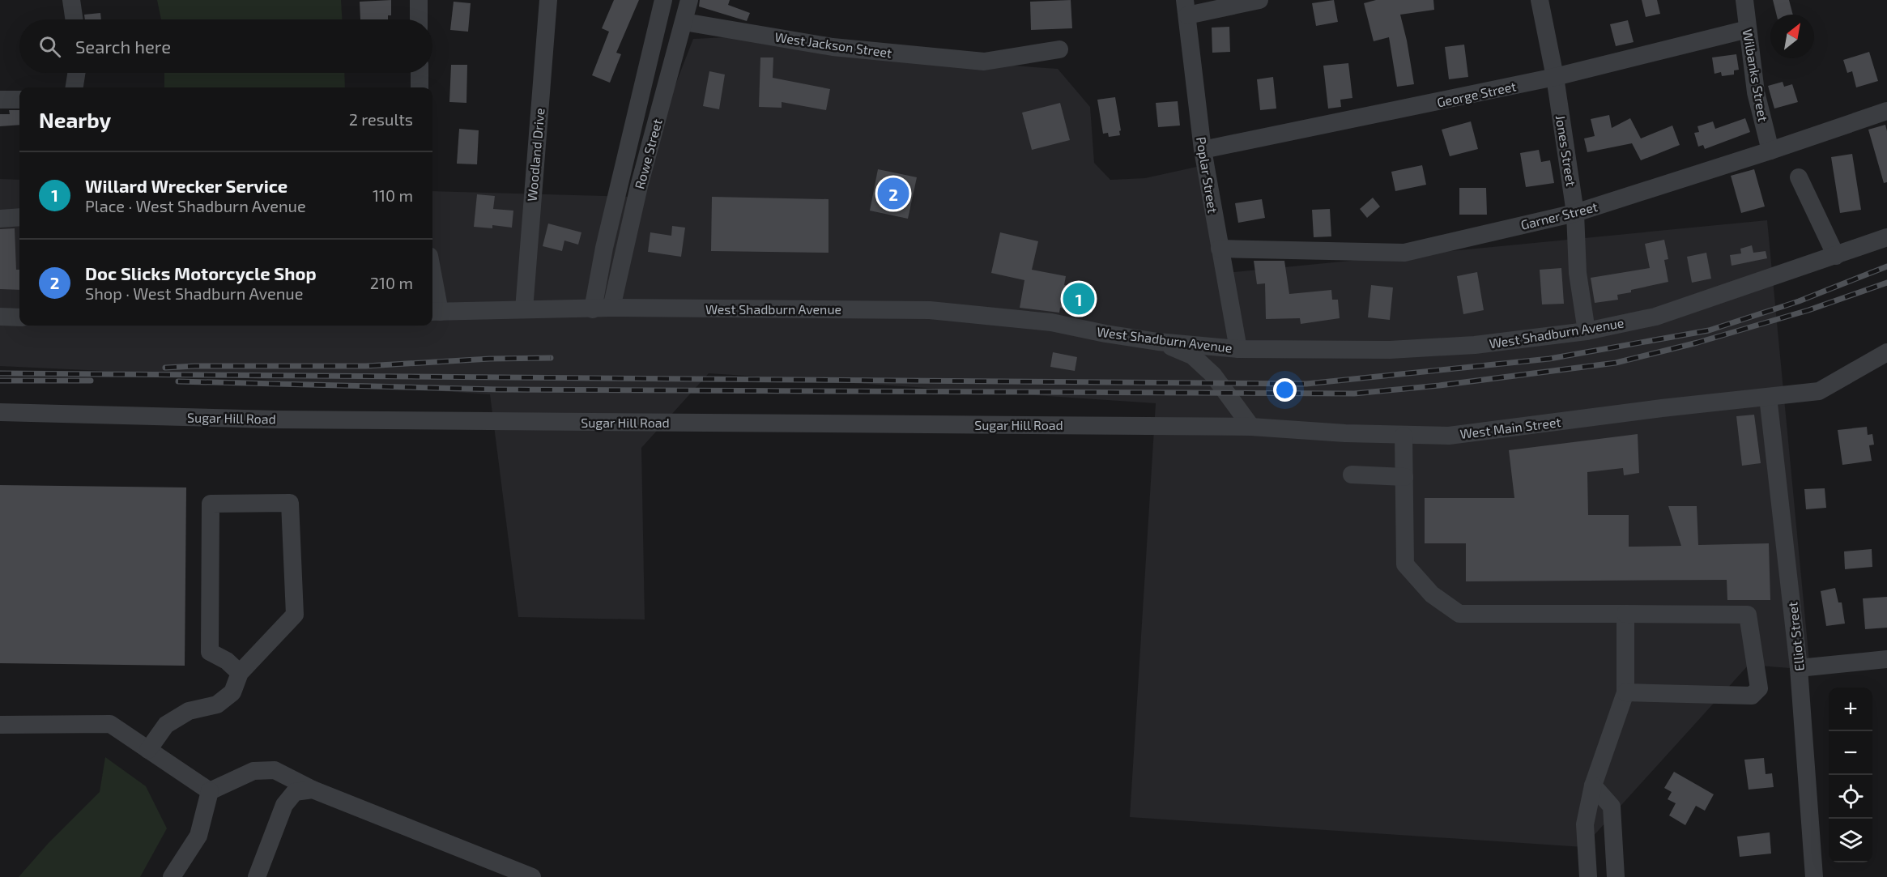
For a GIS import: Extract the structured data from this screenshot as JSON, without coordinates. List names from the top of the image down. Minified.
{"streets":{"street":["West Jackson Street","Wilbanks Street","George Street","Jones Street","Rowe Street","Woodland Drive","Poplar Street","Garner Street","West Shadburn Avenue","Sugar Hill Road","West Main Street","Elliot Street"]},"crossings":[["West Jackson Street","Rowe Street"],["Wilbanks Street","George Street"],["Wilbanks Street","Garner Street"],["George Street","Jones Street"],["George Street","Poplar Street"],["Jones Street","Garner Street"],["Jones Street","West Shadburn Avenue"],["Rowe Street","West Shadburn Avenue"],["Woodland Drive","West Shadburn Avenue"],["Poplar Street","Garner Street"],["Poplar Street","West Shadburn Avenue"],["Sugar Hill Road","West Main Street"],["West Main Street","Elliot Street"]],"north":"top right","page":{"search":"Search here","heading":["Nearby","2 results"],"list":[{"mark":"1","name":"Willard Wrecker Service","note":"Place · West Shadburn Avenue","value":"110 m"},{"mark":"2","name":"Doc Slicks Motorcycle Shop","note":"Shop · West Shadburn Avenue","value":"210 m"}],"pins":["2","1"],"map_buttons":["+","−"]}}
